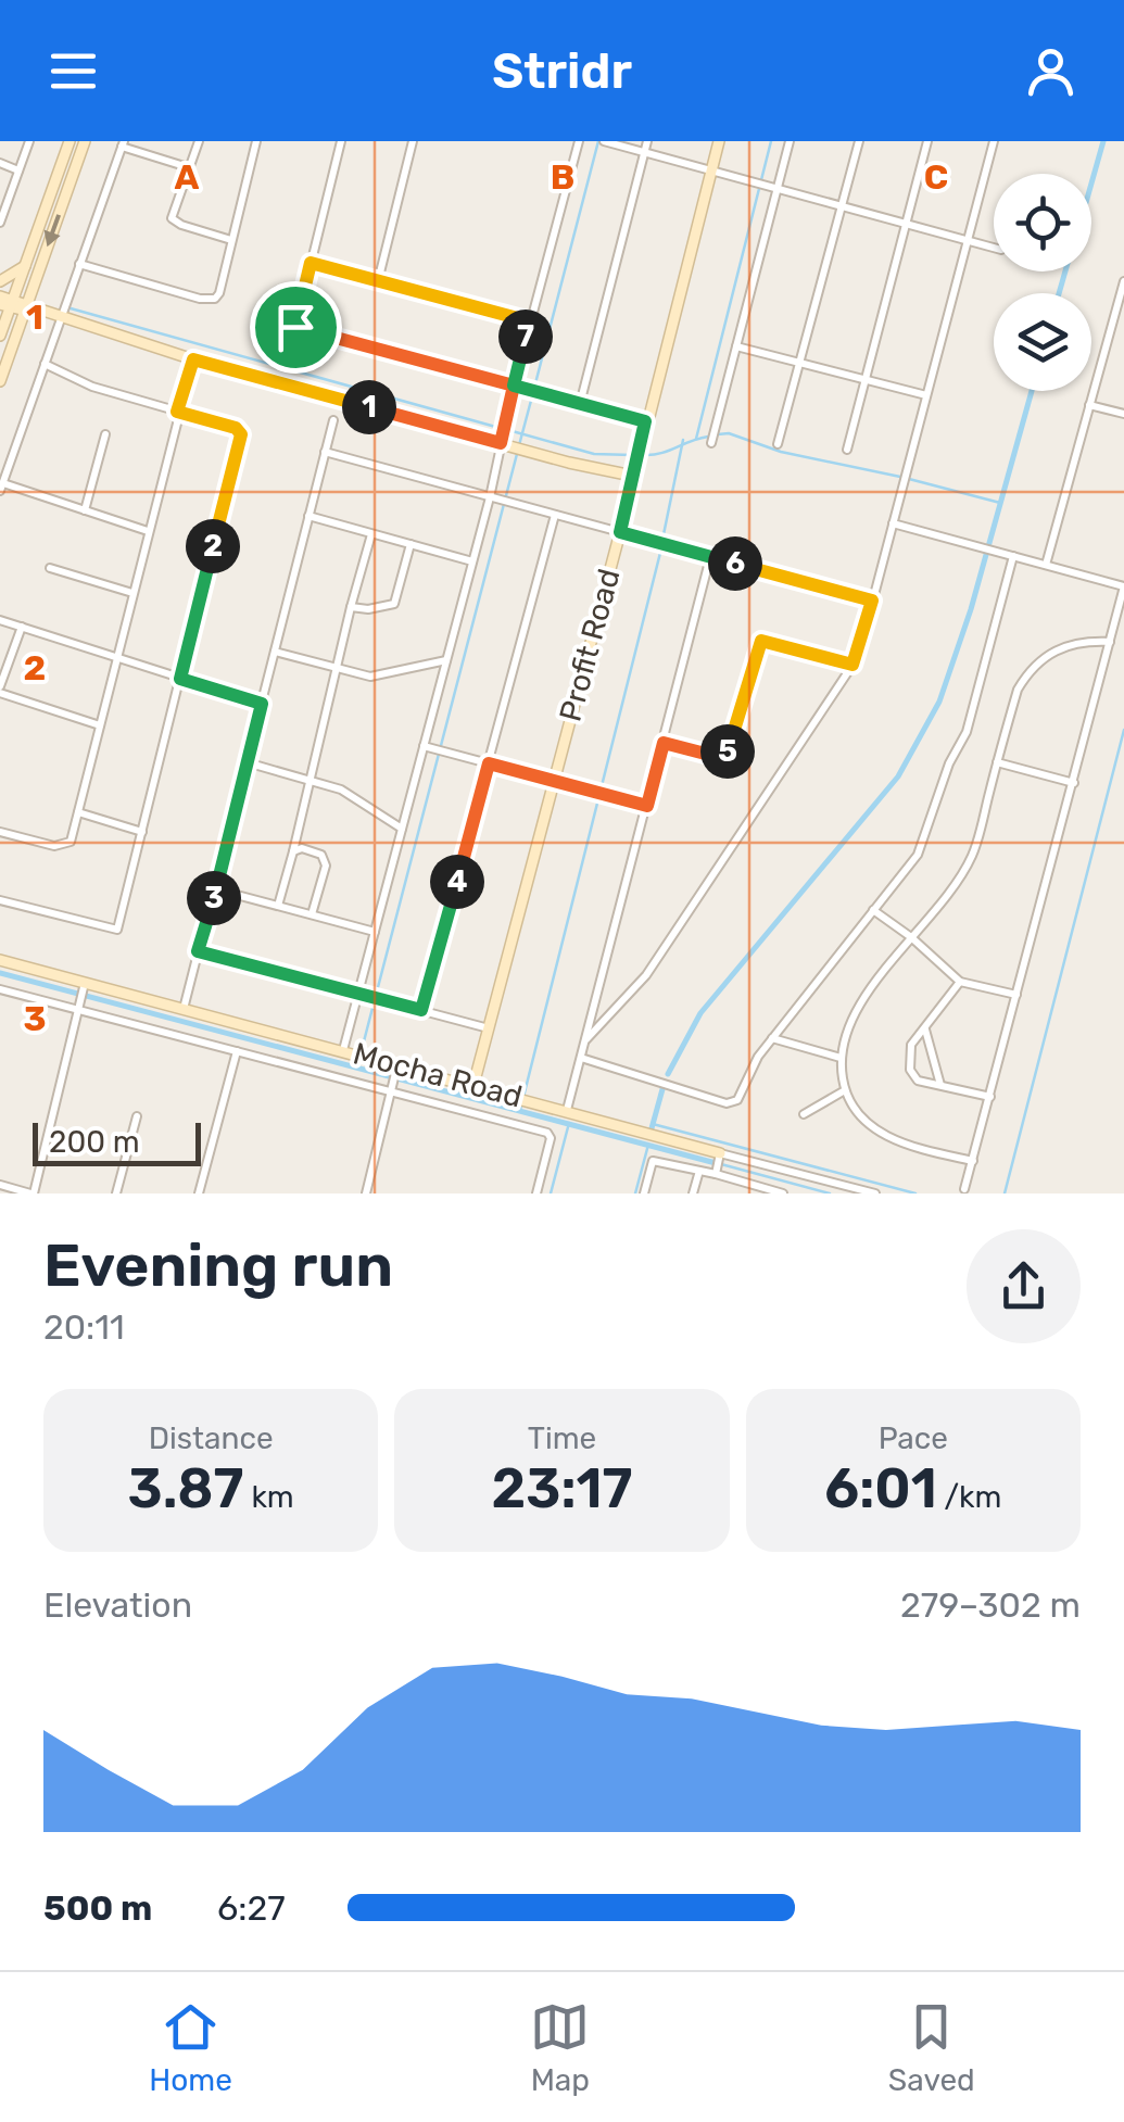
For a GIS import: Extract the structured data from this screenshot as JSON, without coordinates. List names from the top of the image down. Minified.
{"streets":{"street":["Profit Road","Mocha Road"]},"crossings":[["Profit Road","Mocha Road"]],"scale_bar":"200 m","page":{"header":"Stridr","pins":["7","1","2","6","5","4","3"],"scale":"200 m","heading":["Evening run","20:11"],"stats":[["Distance","3.87 km"],["Time","23:17"],["Pace","6:01 /km"]],"chart":["Elevation","279–302 m"],"list":[{"name":"500 m","note":"6:27"}],"tabs":["Home","Map","Saved"]},"grid":{"columns":["A","B","C"],"rows":["1","2","3"]}}
